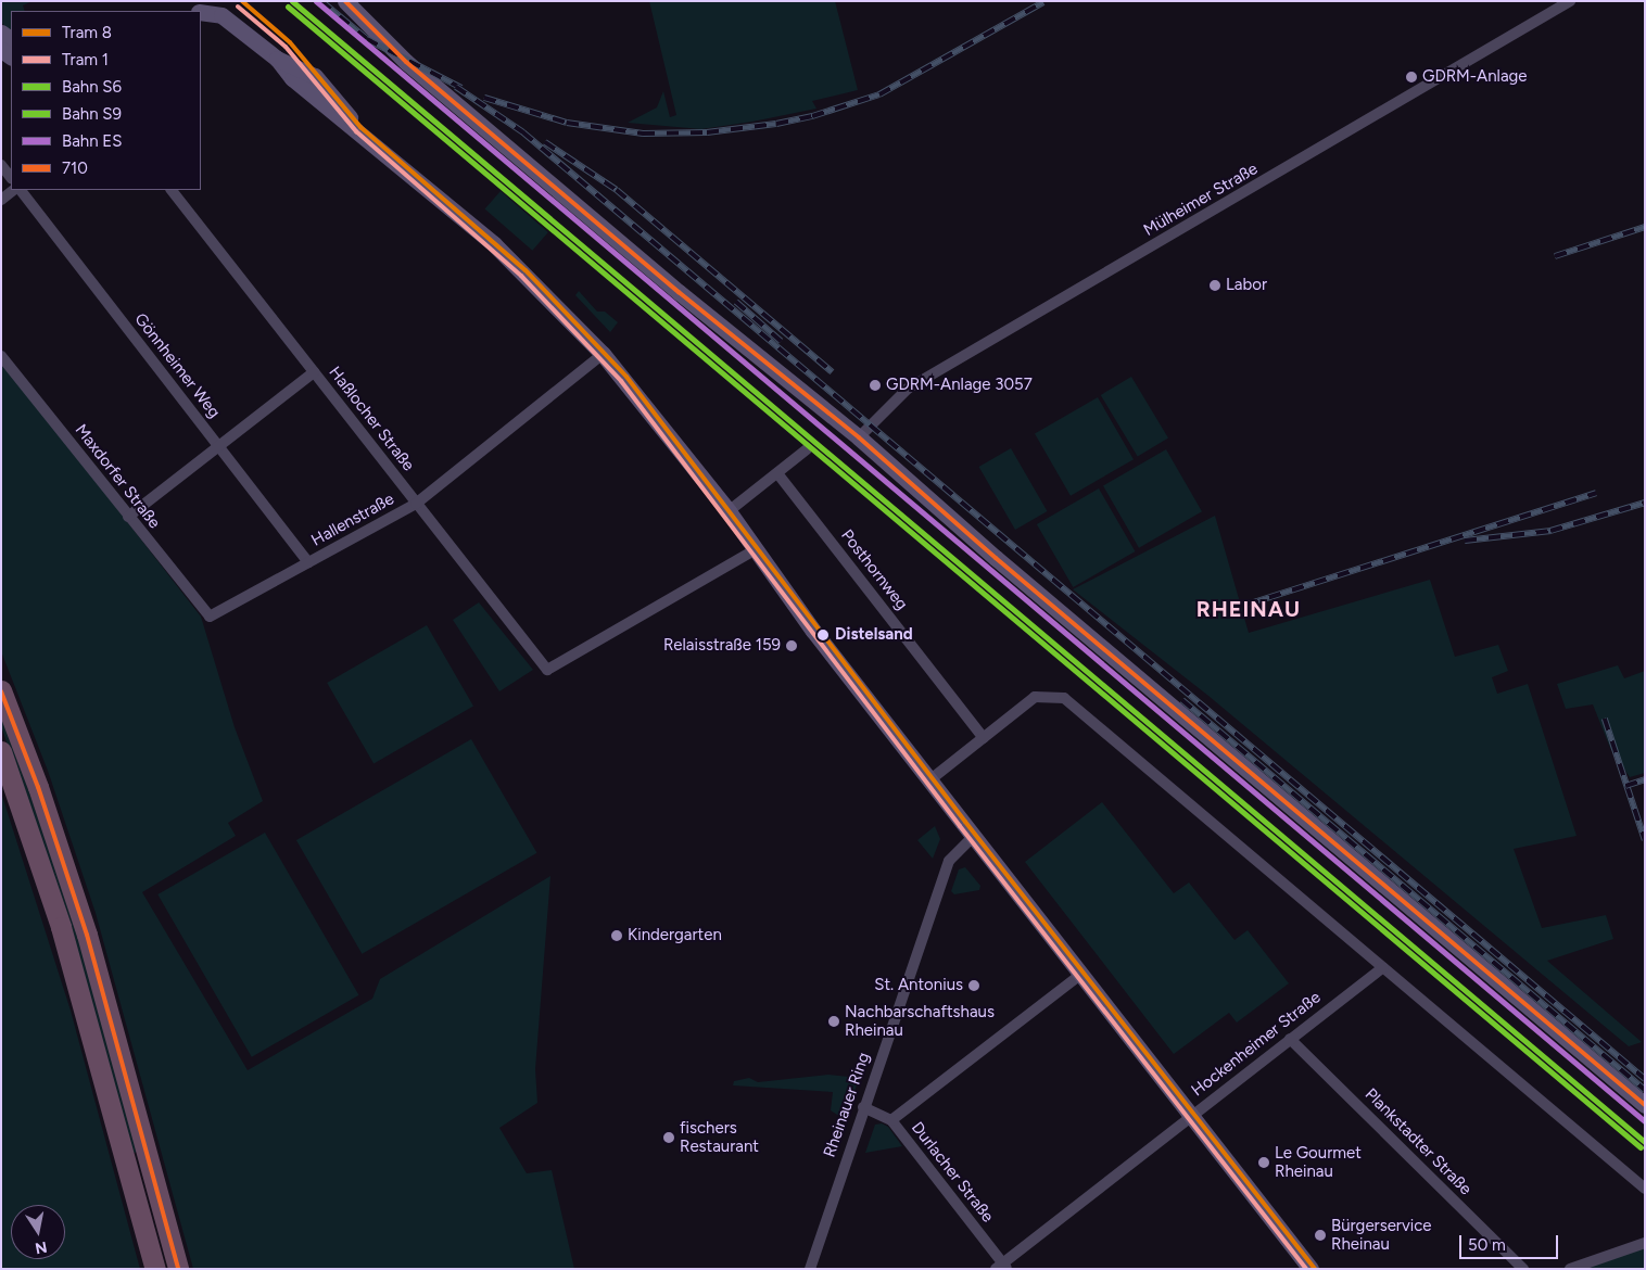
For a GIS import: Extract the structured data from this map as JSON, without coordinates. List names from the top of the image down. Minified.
{"streets":{"street":["Mülheimer Straße","Gönnheimer Weg","Haßlocher Straße","Maxdorfer Straße","Hallenstraße","Posthornweg","Hockenheimer Straße","Rheinauer Ring","Plankstadter Straße","Durlacher Straße"]},"crossings":[["Gönnheimer Weg","Hallenstraße"],["Haßlocher Straße","Hallenstraße"],["Maxdorfer Straße","Hallenstraße"],["Hockenheimer Straße","Plankstadter Straße"],["Hockenheimer Straße","Durlacher Straße"],["Rheinauer Ring","Durlacher Straße"]],"districts":["RHEINAU"],"places":["GDRM-Anlage","Labor","GDRM-Anlage 3057","Distelsand","Relaisstraße 159","Kindergarten","St. Antonius","Nachbarschaftshaus Rheinau","fischers Restaurant","Le Gourmet Rheinau","Bürgerservice Rheinau"],"lines":["tram line 8","rail line S6","rail line ES","transit line 710","tram line 1","rail line S9"],"legend":["Tram 8","Tram 1","Bahn S6","Bahn S9","Bahn ES","710"],"scale_bar":"50 m","north":"bottom"}
